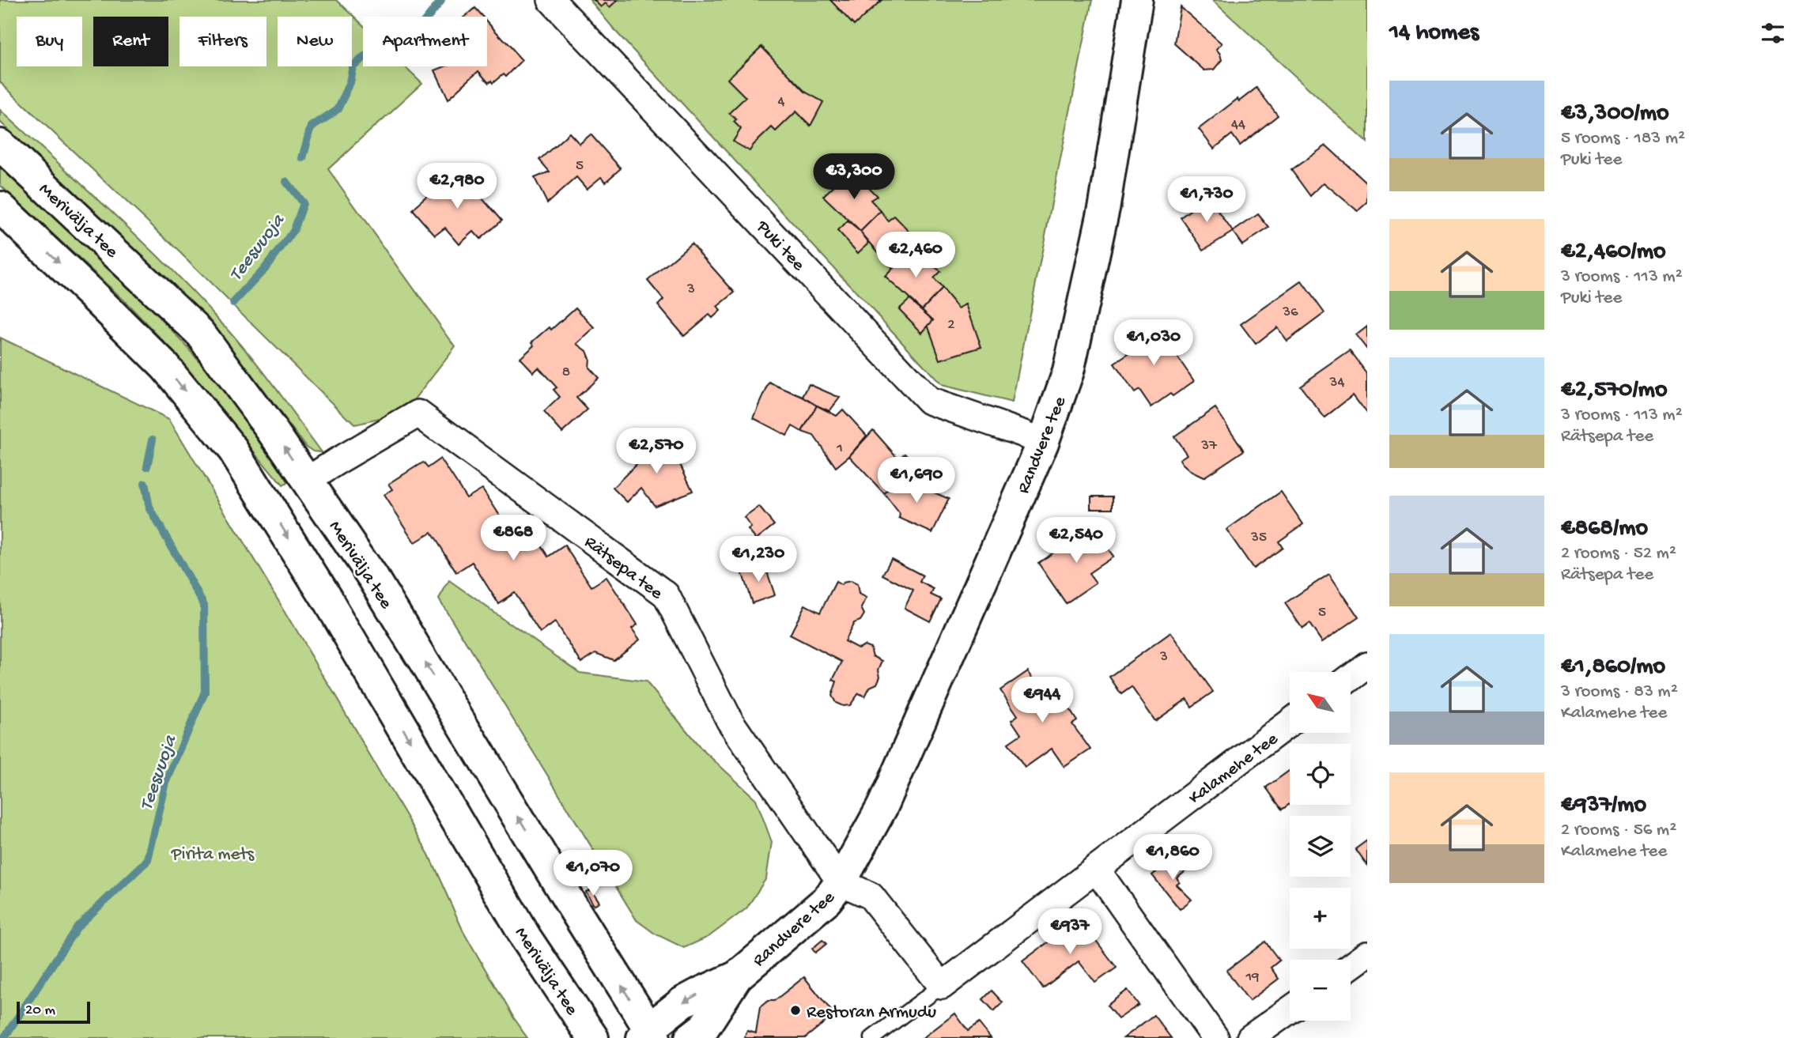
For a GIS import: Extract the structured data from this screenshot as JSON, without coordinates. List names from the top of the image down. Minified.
{"streets":{"main road":["Merivälja tee","Randvere tee"],"street":["Puki tee","Rätsepa tee","Kalamehe tee"]},"crossings":[["Merivälja tee","Randvere tee"],["Merivälja tee","Rätsepa tee"],["Puki tee","Randvere tee"],["Randvere tee","Rätsepa tee"]],"water":["Teesuuoja"],"parks":["Pirita mets"],"places":["Restoran Armudu"],"house_numbers":["4","44","5","3","36","2","8","34","37","1","35","5","3","19"],"scale_bar":"20 m","north":"top left","page":{"heading":"14 homes","chip":["Buy","Rent","Filters","New","Apartment"],"list":[{"name":"€3,300/mo","note":"5 rooms · 183 m² · Puki tee"},{"name":"€2,460/mo","note":"3 rooms · 113 m² · Puki tee"},{"name":"€2,570/mo","note":"3 rooms · 113 m² · Rätsepa tee"},{"name":"€868/mo","note":"2 rooms · 52 m² · Rätsepa tee"},{"name":"€1,860/mo","note":"3 rooms · 83 m² · Kalamehe tee"},{"name":"€937/mo","note":"2 rooms · 56 m² · Kalamehe tee"}],"price":["€3,300","€2,980","€1,730","€2,460","€1,030","€2,570","€1,690","€868","€2,540","€1,230","€944","€1,860","€1,070","€937"],"map_buttons":["+","−"],"scale":"20 m"}}
